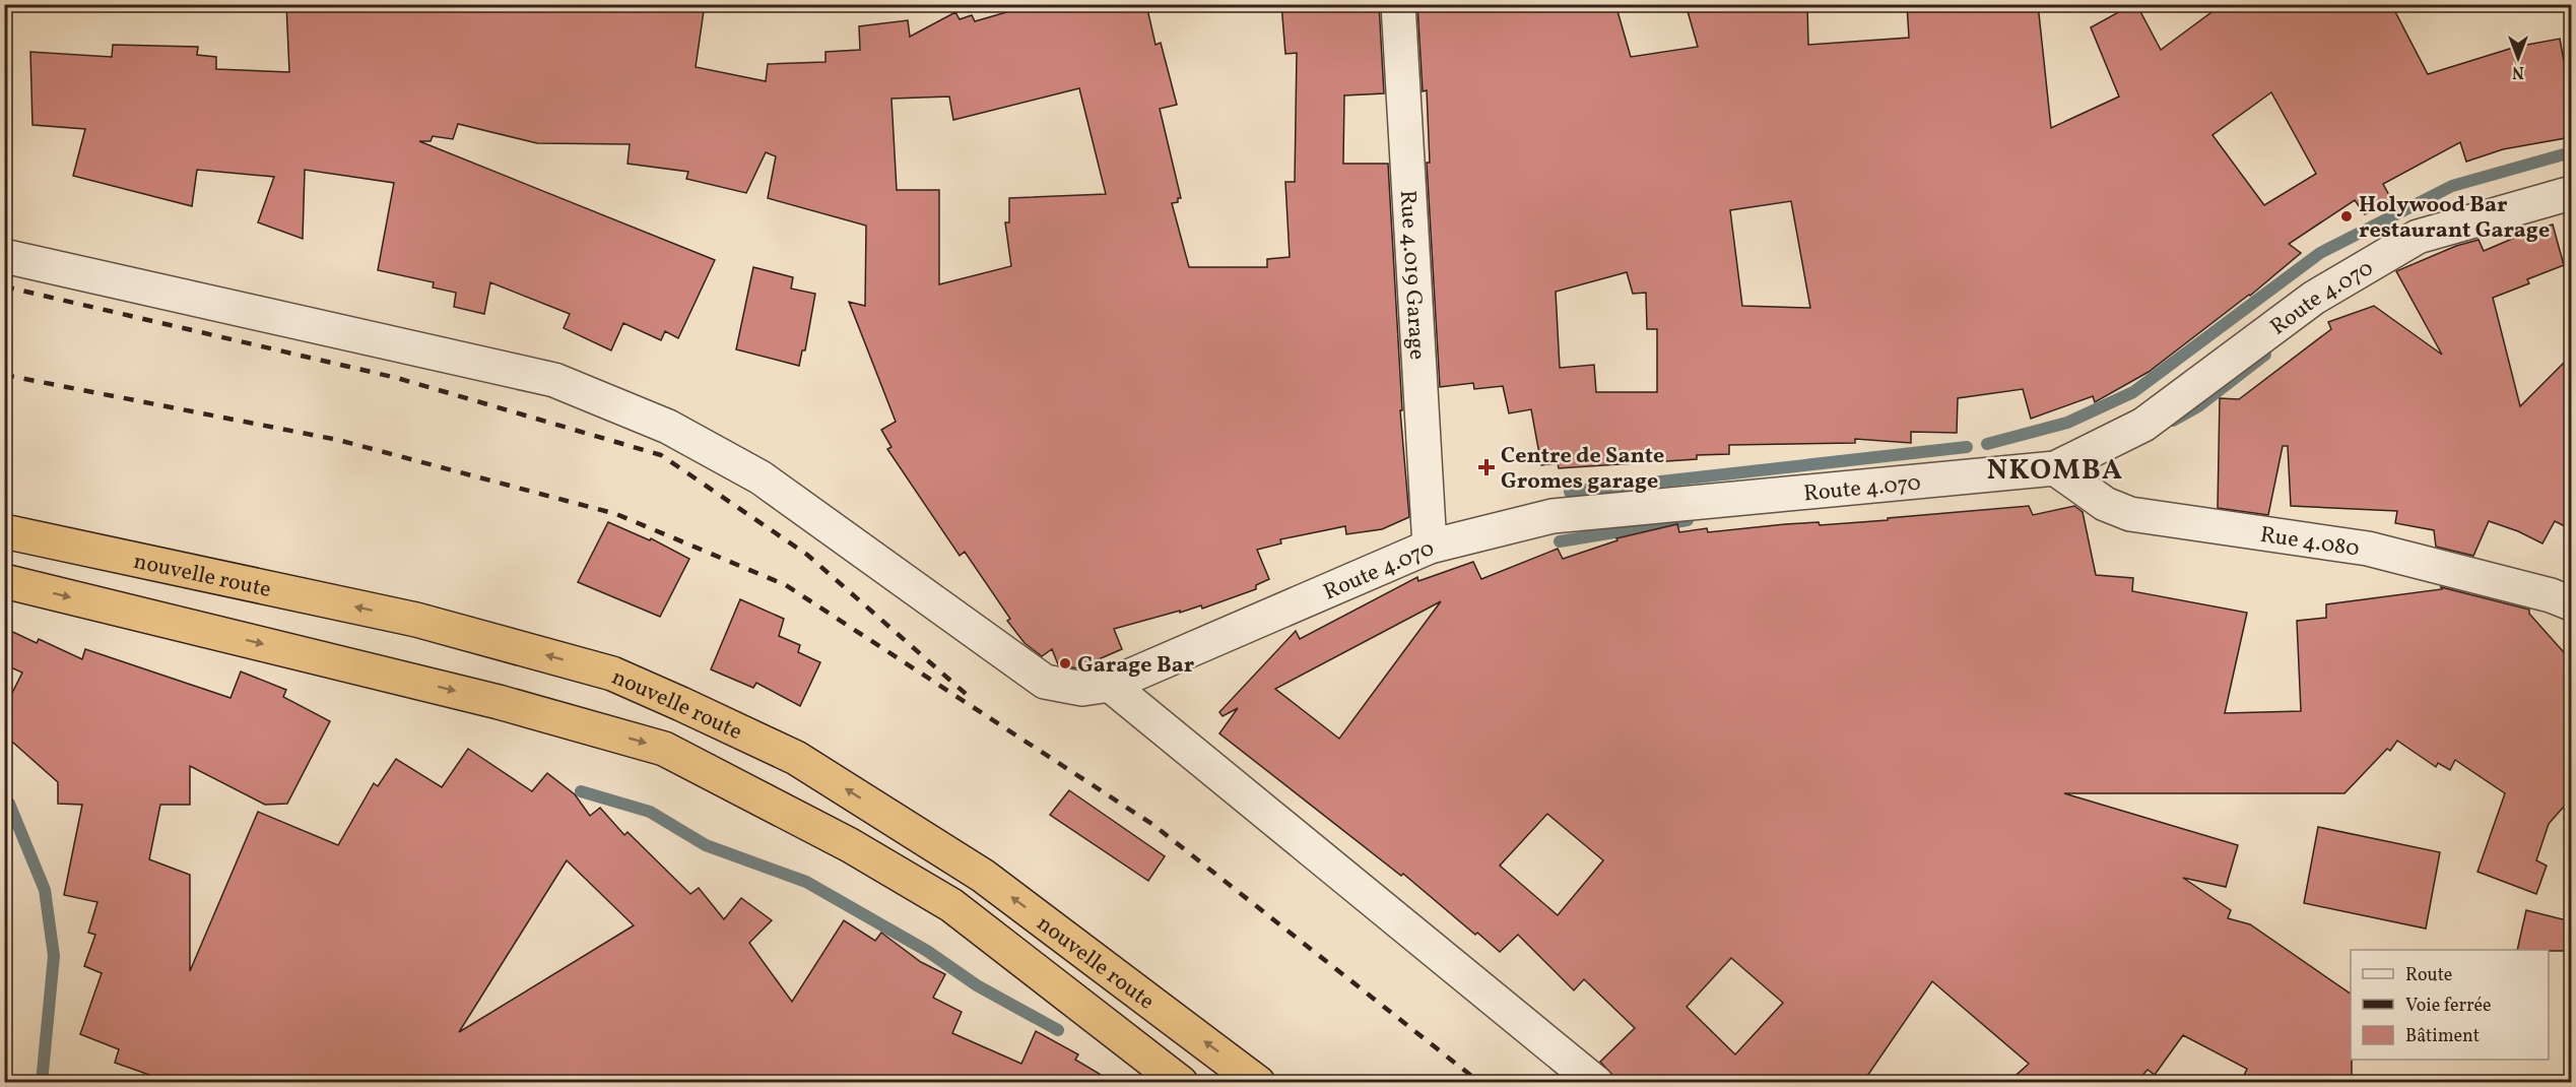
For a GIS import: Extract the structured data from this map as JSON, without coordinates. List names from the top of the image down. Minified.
{"streets":{"highway":["nouvelle route"],"street":["Rue 4.019 Garage","Route 4.070","Rue 4.080"]},"crossings":[["Rue 4.019 Garage","Route 4.070"],["Route 4.070","Rue 4.080"]],"districts":["NKOMBA"],"places":{"other":["Holywood Bar restaurant Garage","Garage Bar"],"health":["Centre de Sante Gromes garage"]},"legend":["Route","Voie ferrée","Bâtiment"],"north":"bottom"}
